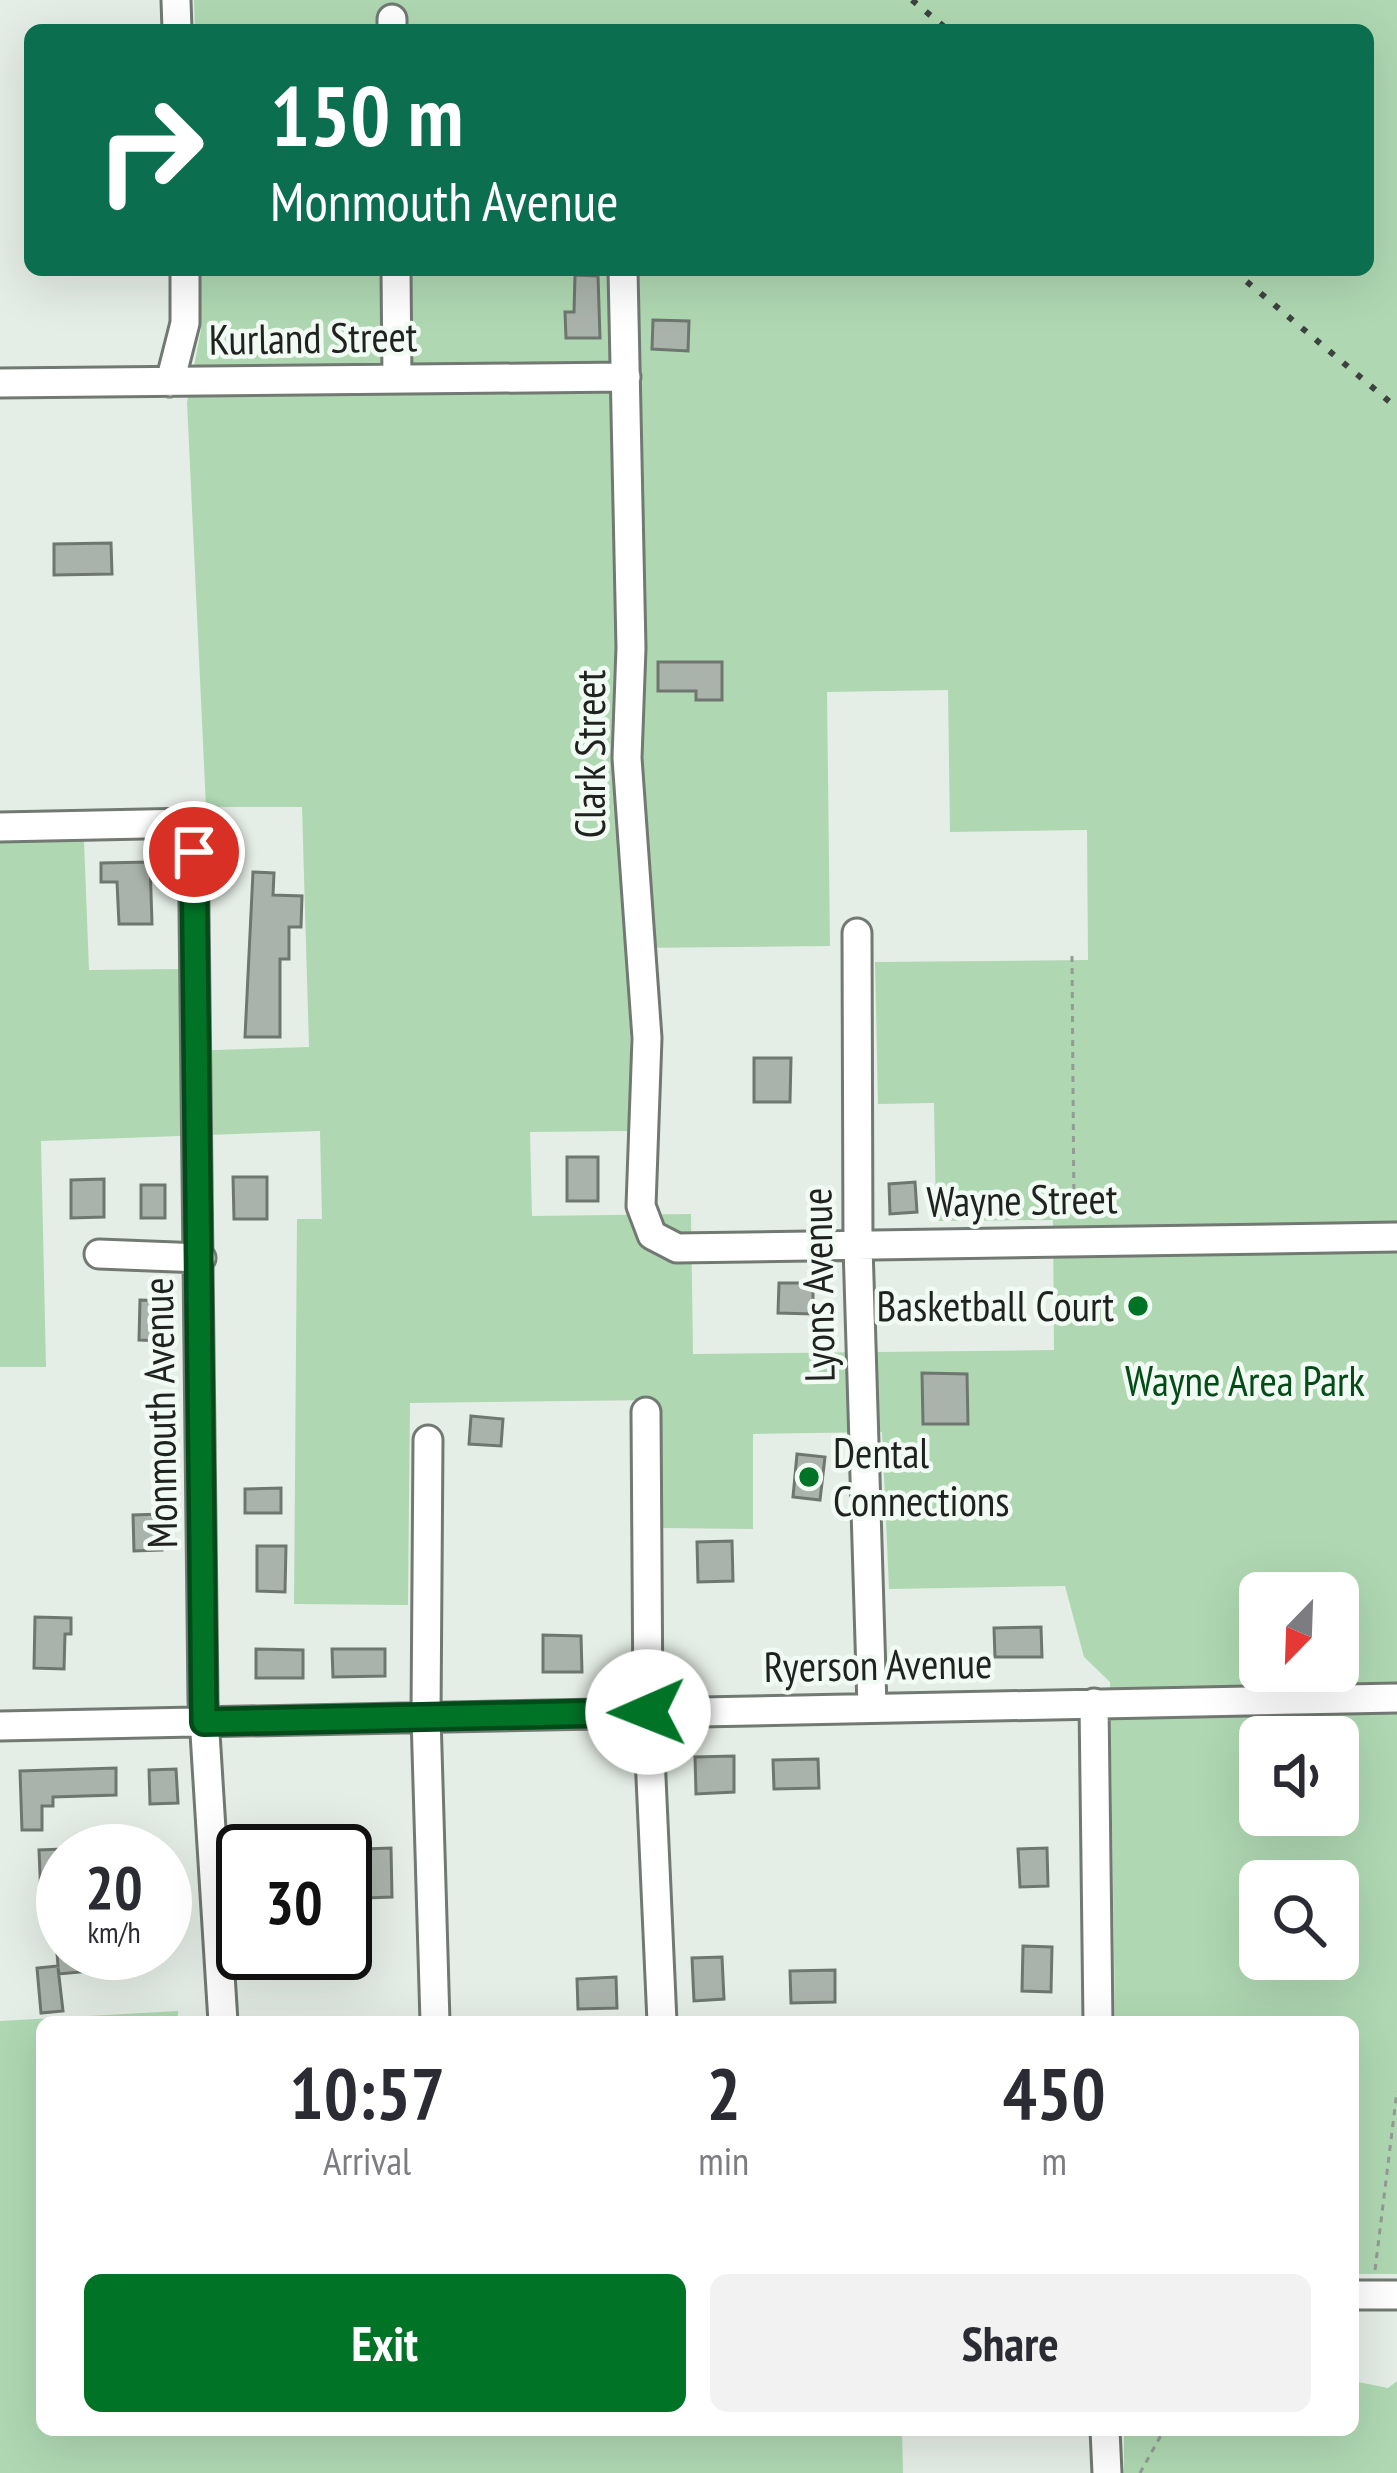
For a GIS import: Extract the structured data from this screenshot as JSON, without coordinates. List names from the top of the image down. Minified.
{"streets":{"street":["Kurland Street","Clark Street","Wayne Street","Lyons Avenue","Monmouth Avenue","Ryerson Avenue"]},"crossings":[["Kurland Street","Clark Street"],["Clark Street","Wayne Street"],["Wayne Street","Lyons Avenue"],["Lyons Avenue","Ryerson Avenue"],["Monmouth Avenue","Ryerson Avenue"]],"parks":["Wayne Area Park"],"places":["Basketball Court","Dental Connections"],"north":"bottom left","page":{"turn":["150 m","Monmouth Avenue"],"speed":"20 km/h","limit":"30","eta":["10:57","Arrival","2","min","450","m"],"buttons":["Exit","Share"]}}
